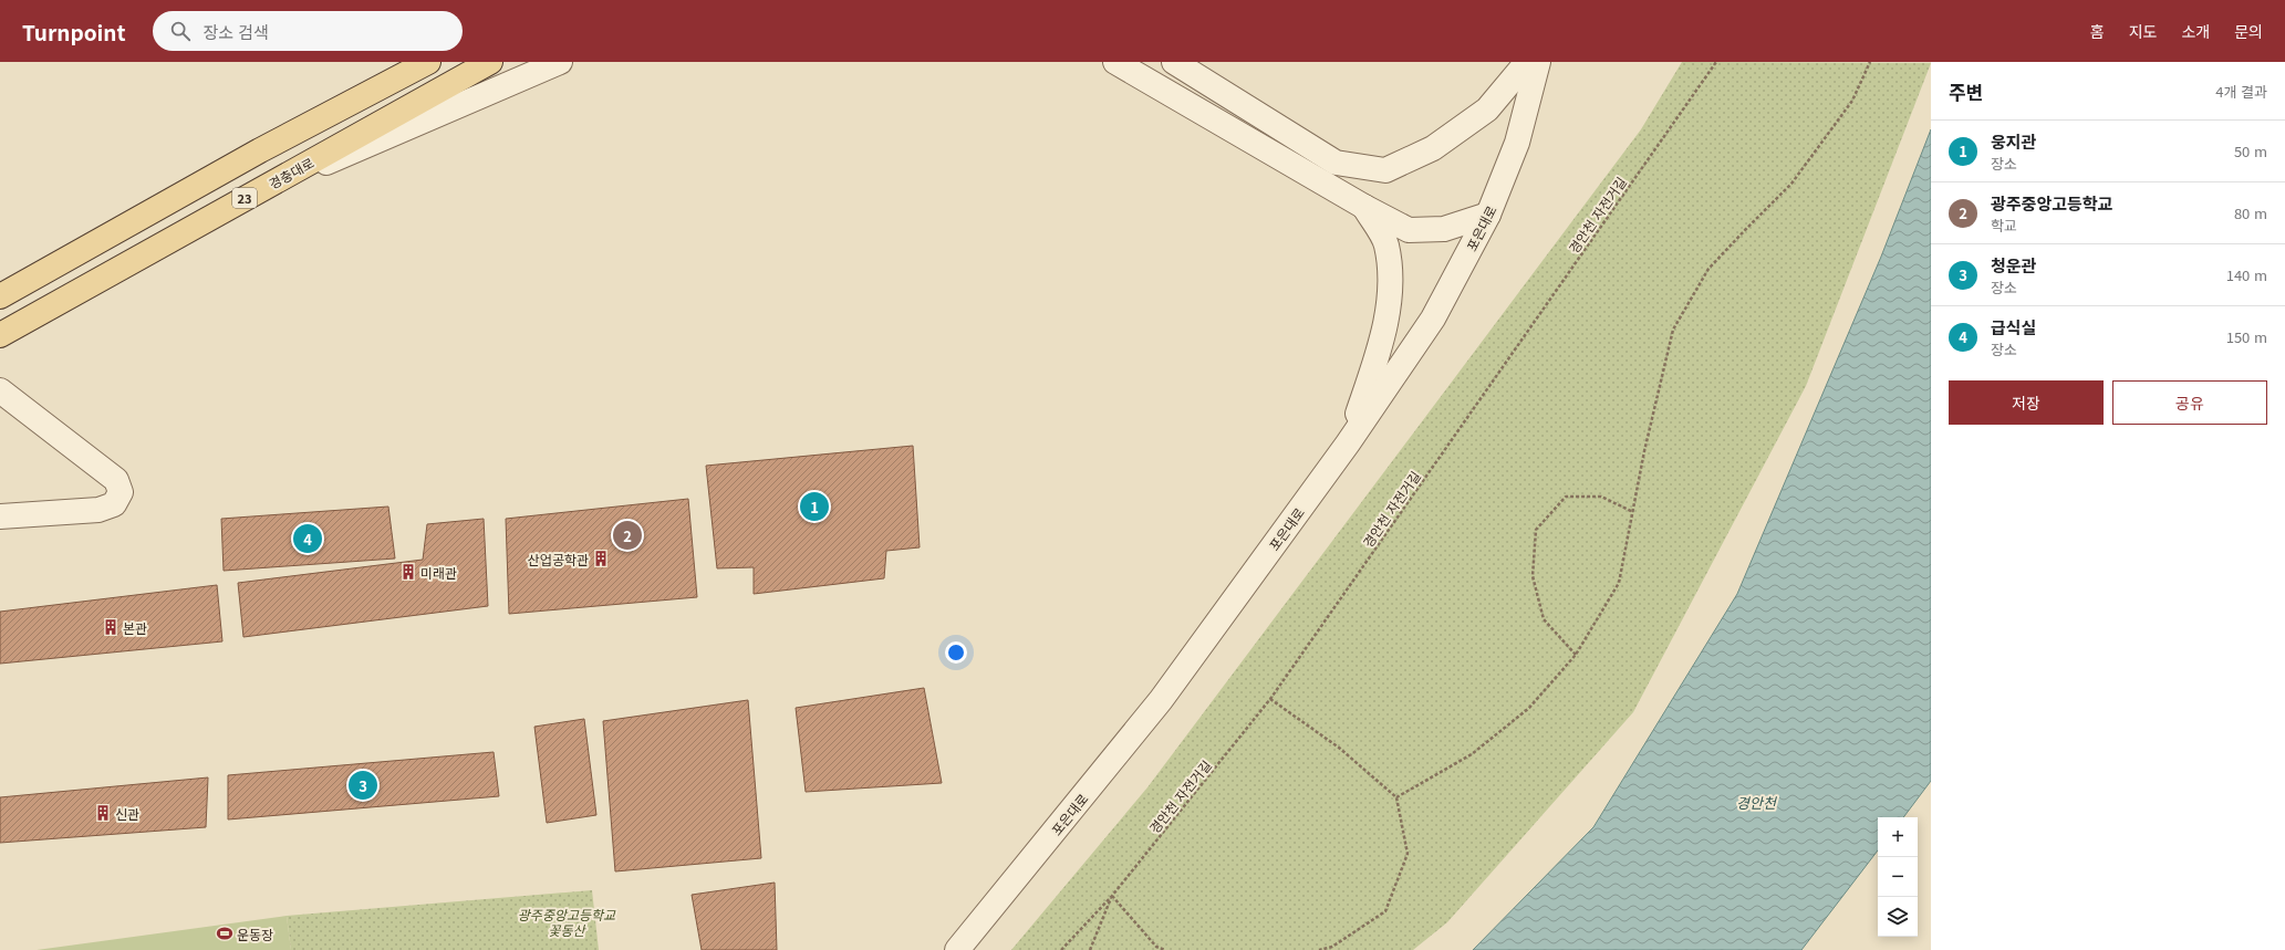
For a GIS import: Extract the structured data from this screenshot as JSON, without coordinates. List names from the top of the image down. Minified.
{"streets":{"main road":["경충대로","23"],"street":["포은대로"],"path":["경안천 자전거길"]},"water":["경안천"],"parks":["광주중앙고등학교 꽃동산"],"places":{"building":["산업공학관","미래관","본관","신관"],"sports":["운동장"]},"page":{"header":"Turnpoint","search":"장소 검색","nav":["홈","지도","소개","문의"],"heading":["주변","4개 결과"],"list":[{"mark":"1","name":"웅지관","note":"장소","value":"50 m"},{"mark":"2","name":"광주중앙고등학교","note":"학교","value":"80 m"},{"mark":"3","name":"청운관","note":"장소","value":"140 m"},{"mark":"4","name":"급식실","note":"장소","value":"150 m"}],"buttons":["저장","공유"],"pins":["1","2","4","3"],"map_buttons":["+","−"]}}
